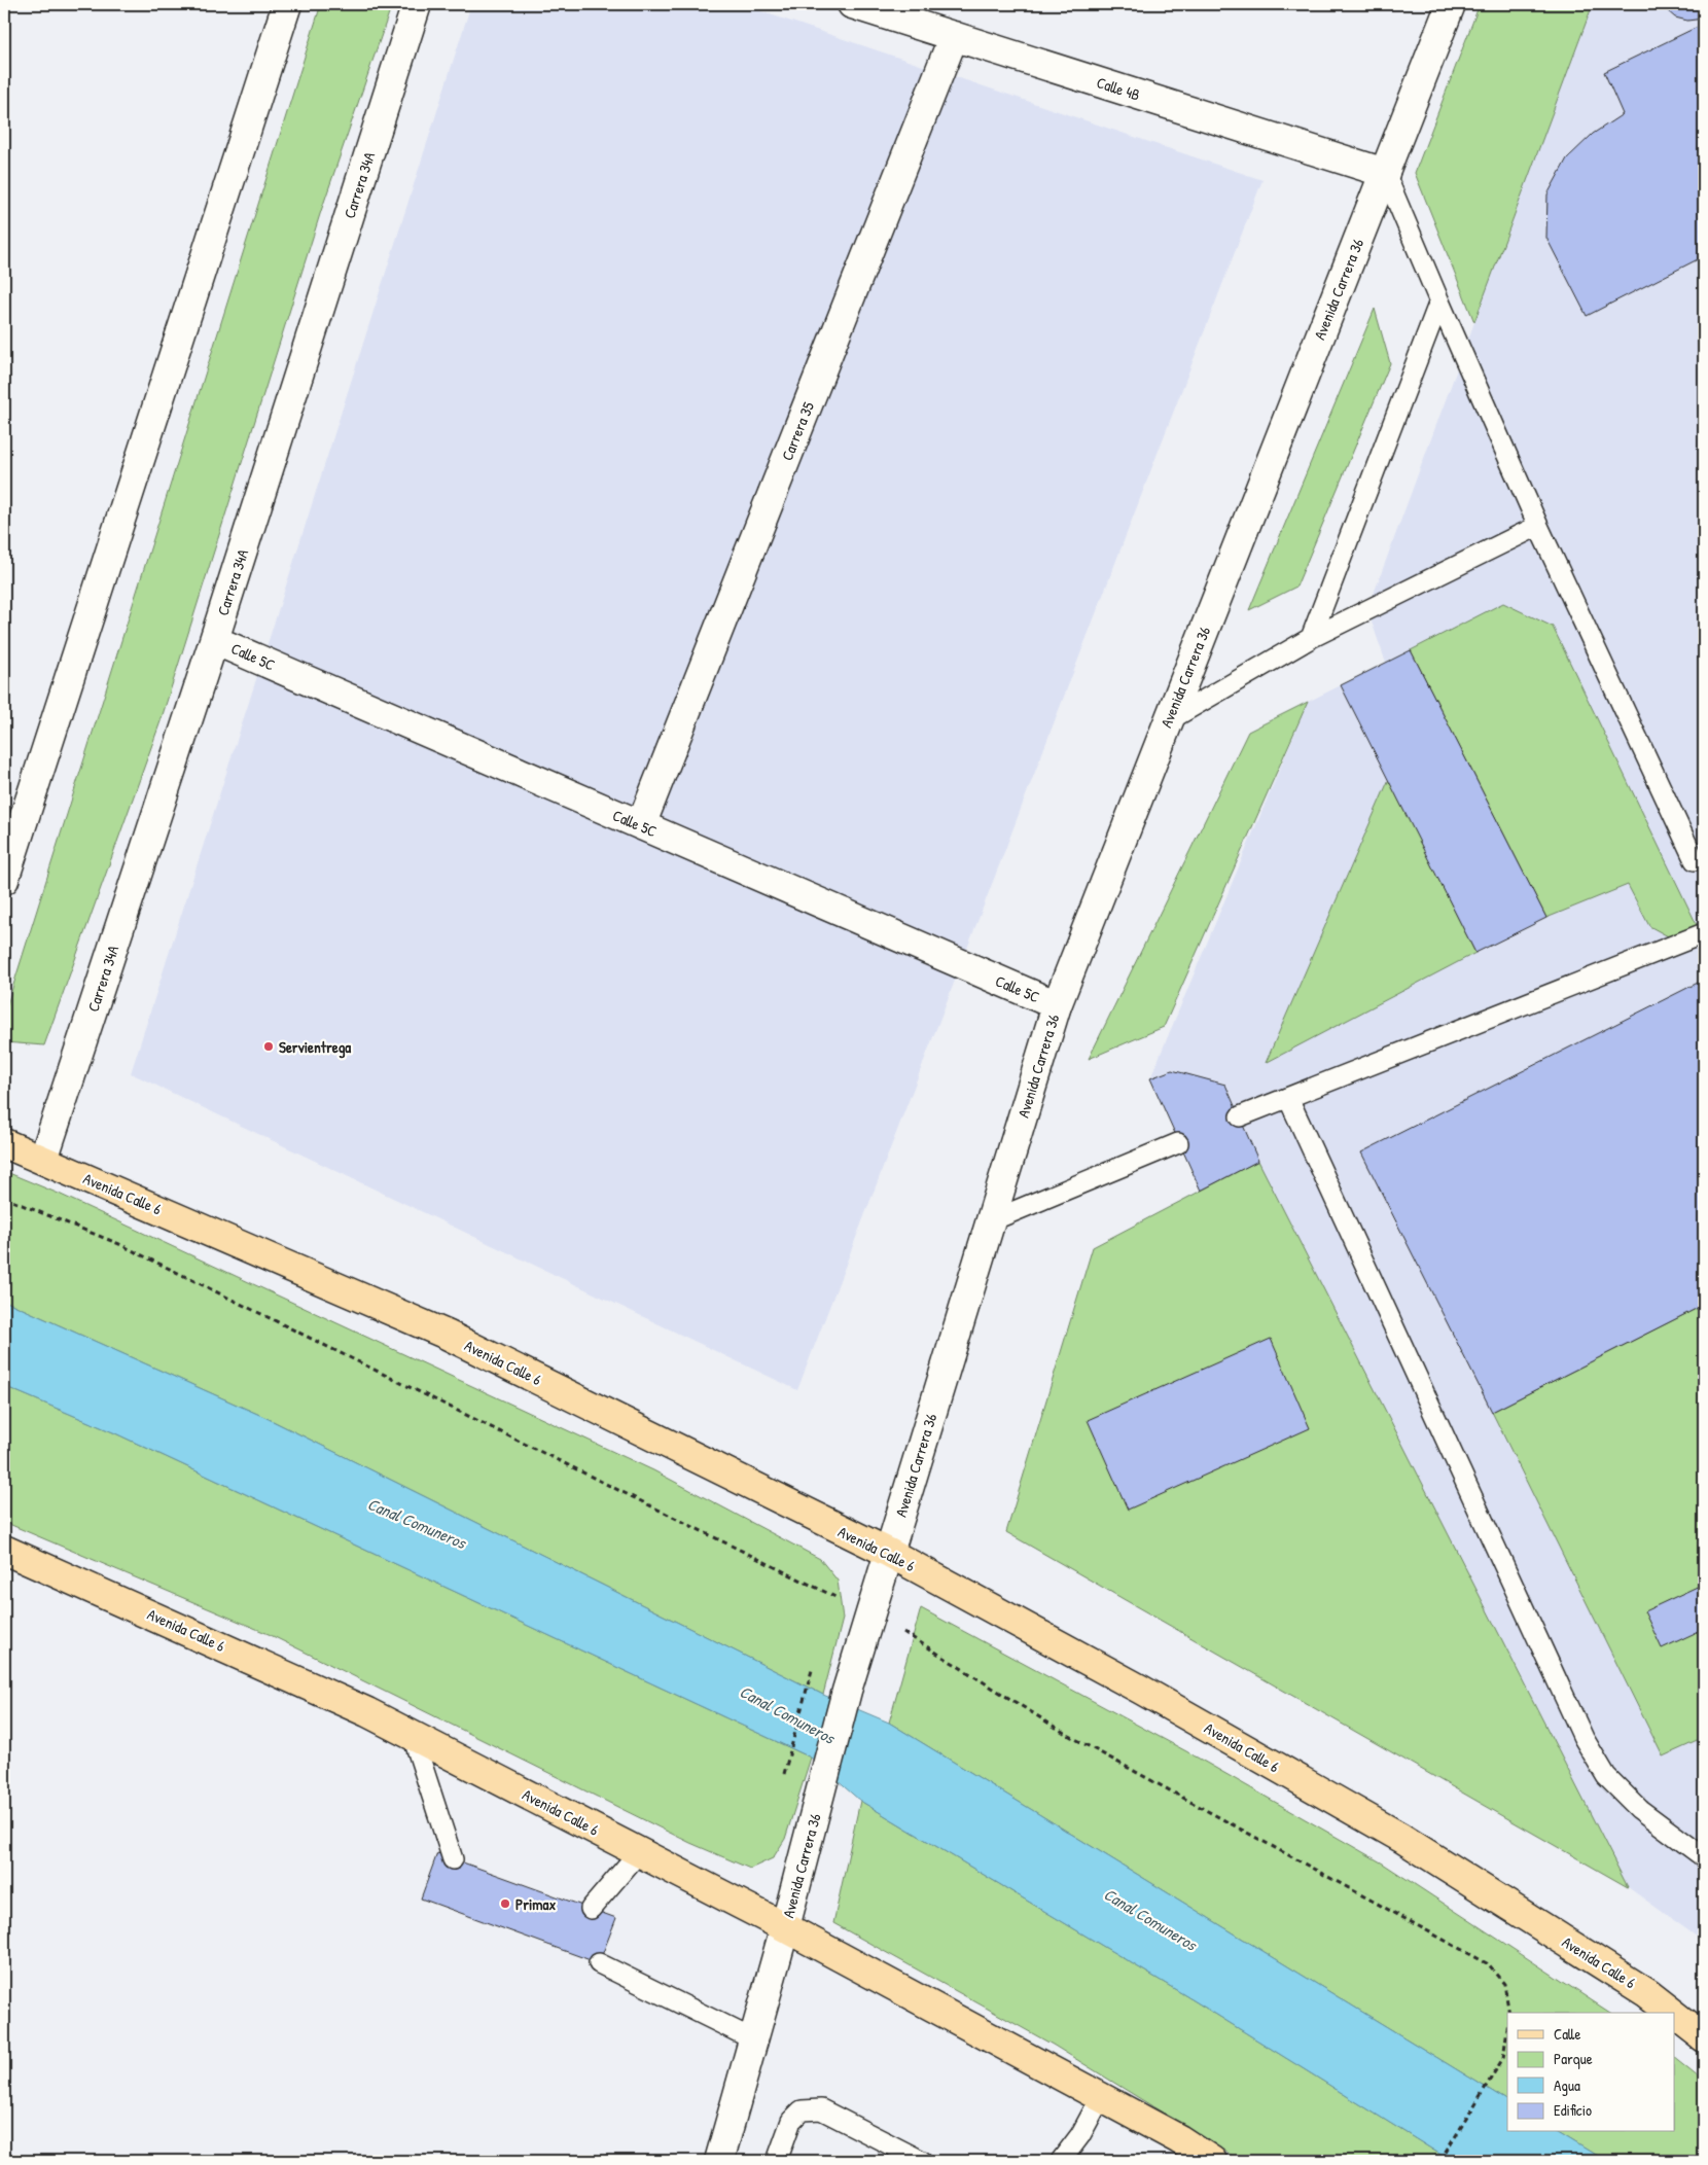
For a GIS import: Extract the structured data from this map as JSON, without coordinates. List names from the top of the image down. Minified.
{"streets":{"main road":["Avenida Calle 6"],"street":["Calle 4B","Carrera 34A","Avenida Carrera 36","Carrera 35","Calle 5C"]},"crossings":[["Calle 4B","Avenida Carrera 36"],["Calle 4B","Carrera 35"],["Carrera 34A","Calle 5C"],["Carrera 34A","Avenida Calle 6"],["Avenida Carrera 36","Calle 5C"],["Avenida Carrera 36","Avenida Calle 6"],["Carrera 35","Calle 5C"]],"water":["Canal Comuneros"],"places":["Servientrega","Primax"],"legend":["Calle","Parque","Agua","Edificio"]}
